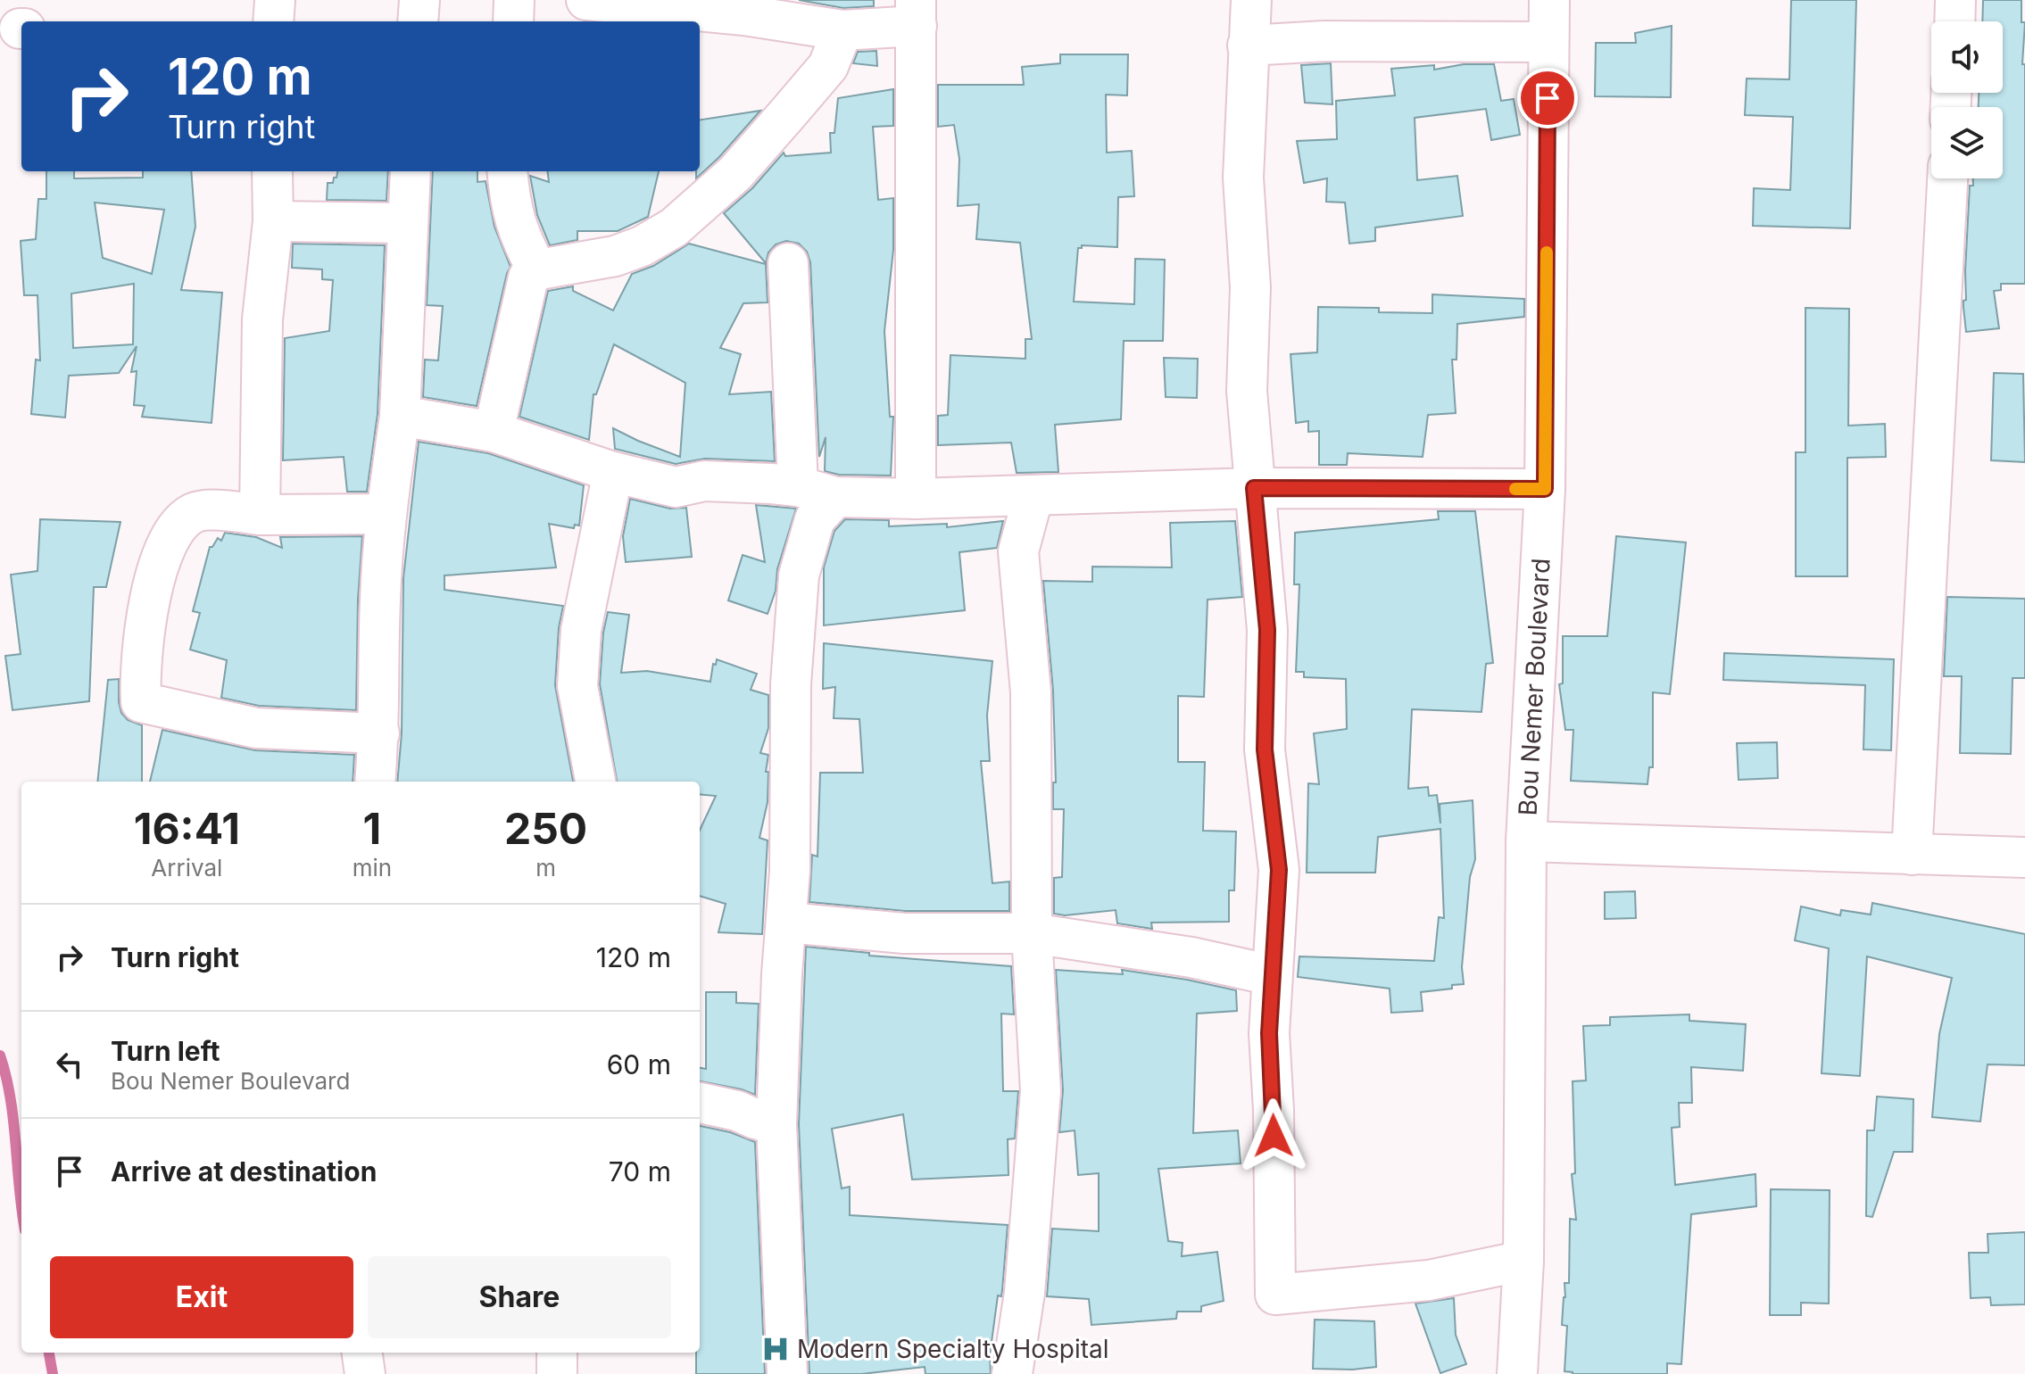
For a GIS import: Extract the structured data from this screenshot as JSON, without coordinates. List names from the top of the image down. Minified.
{"streets":{"street":["Bou Nemer Boulevard"]},"places":{"hospital":["Modern Specialty Hospital"]},"page":{"turn":["120 m","Turn right"],"eta":["16:41","Arrival","1","min","250","m"],"list":[{"name":"Turn right","value":"120 m"},{"name":"Turn left","note":"Bou Nemer Boulevard","value":"60 m"},{"name":"Arrive at destination","value":"70 m"}],"buttons":["Exit","Share"]}}
